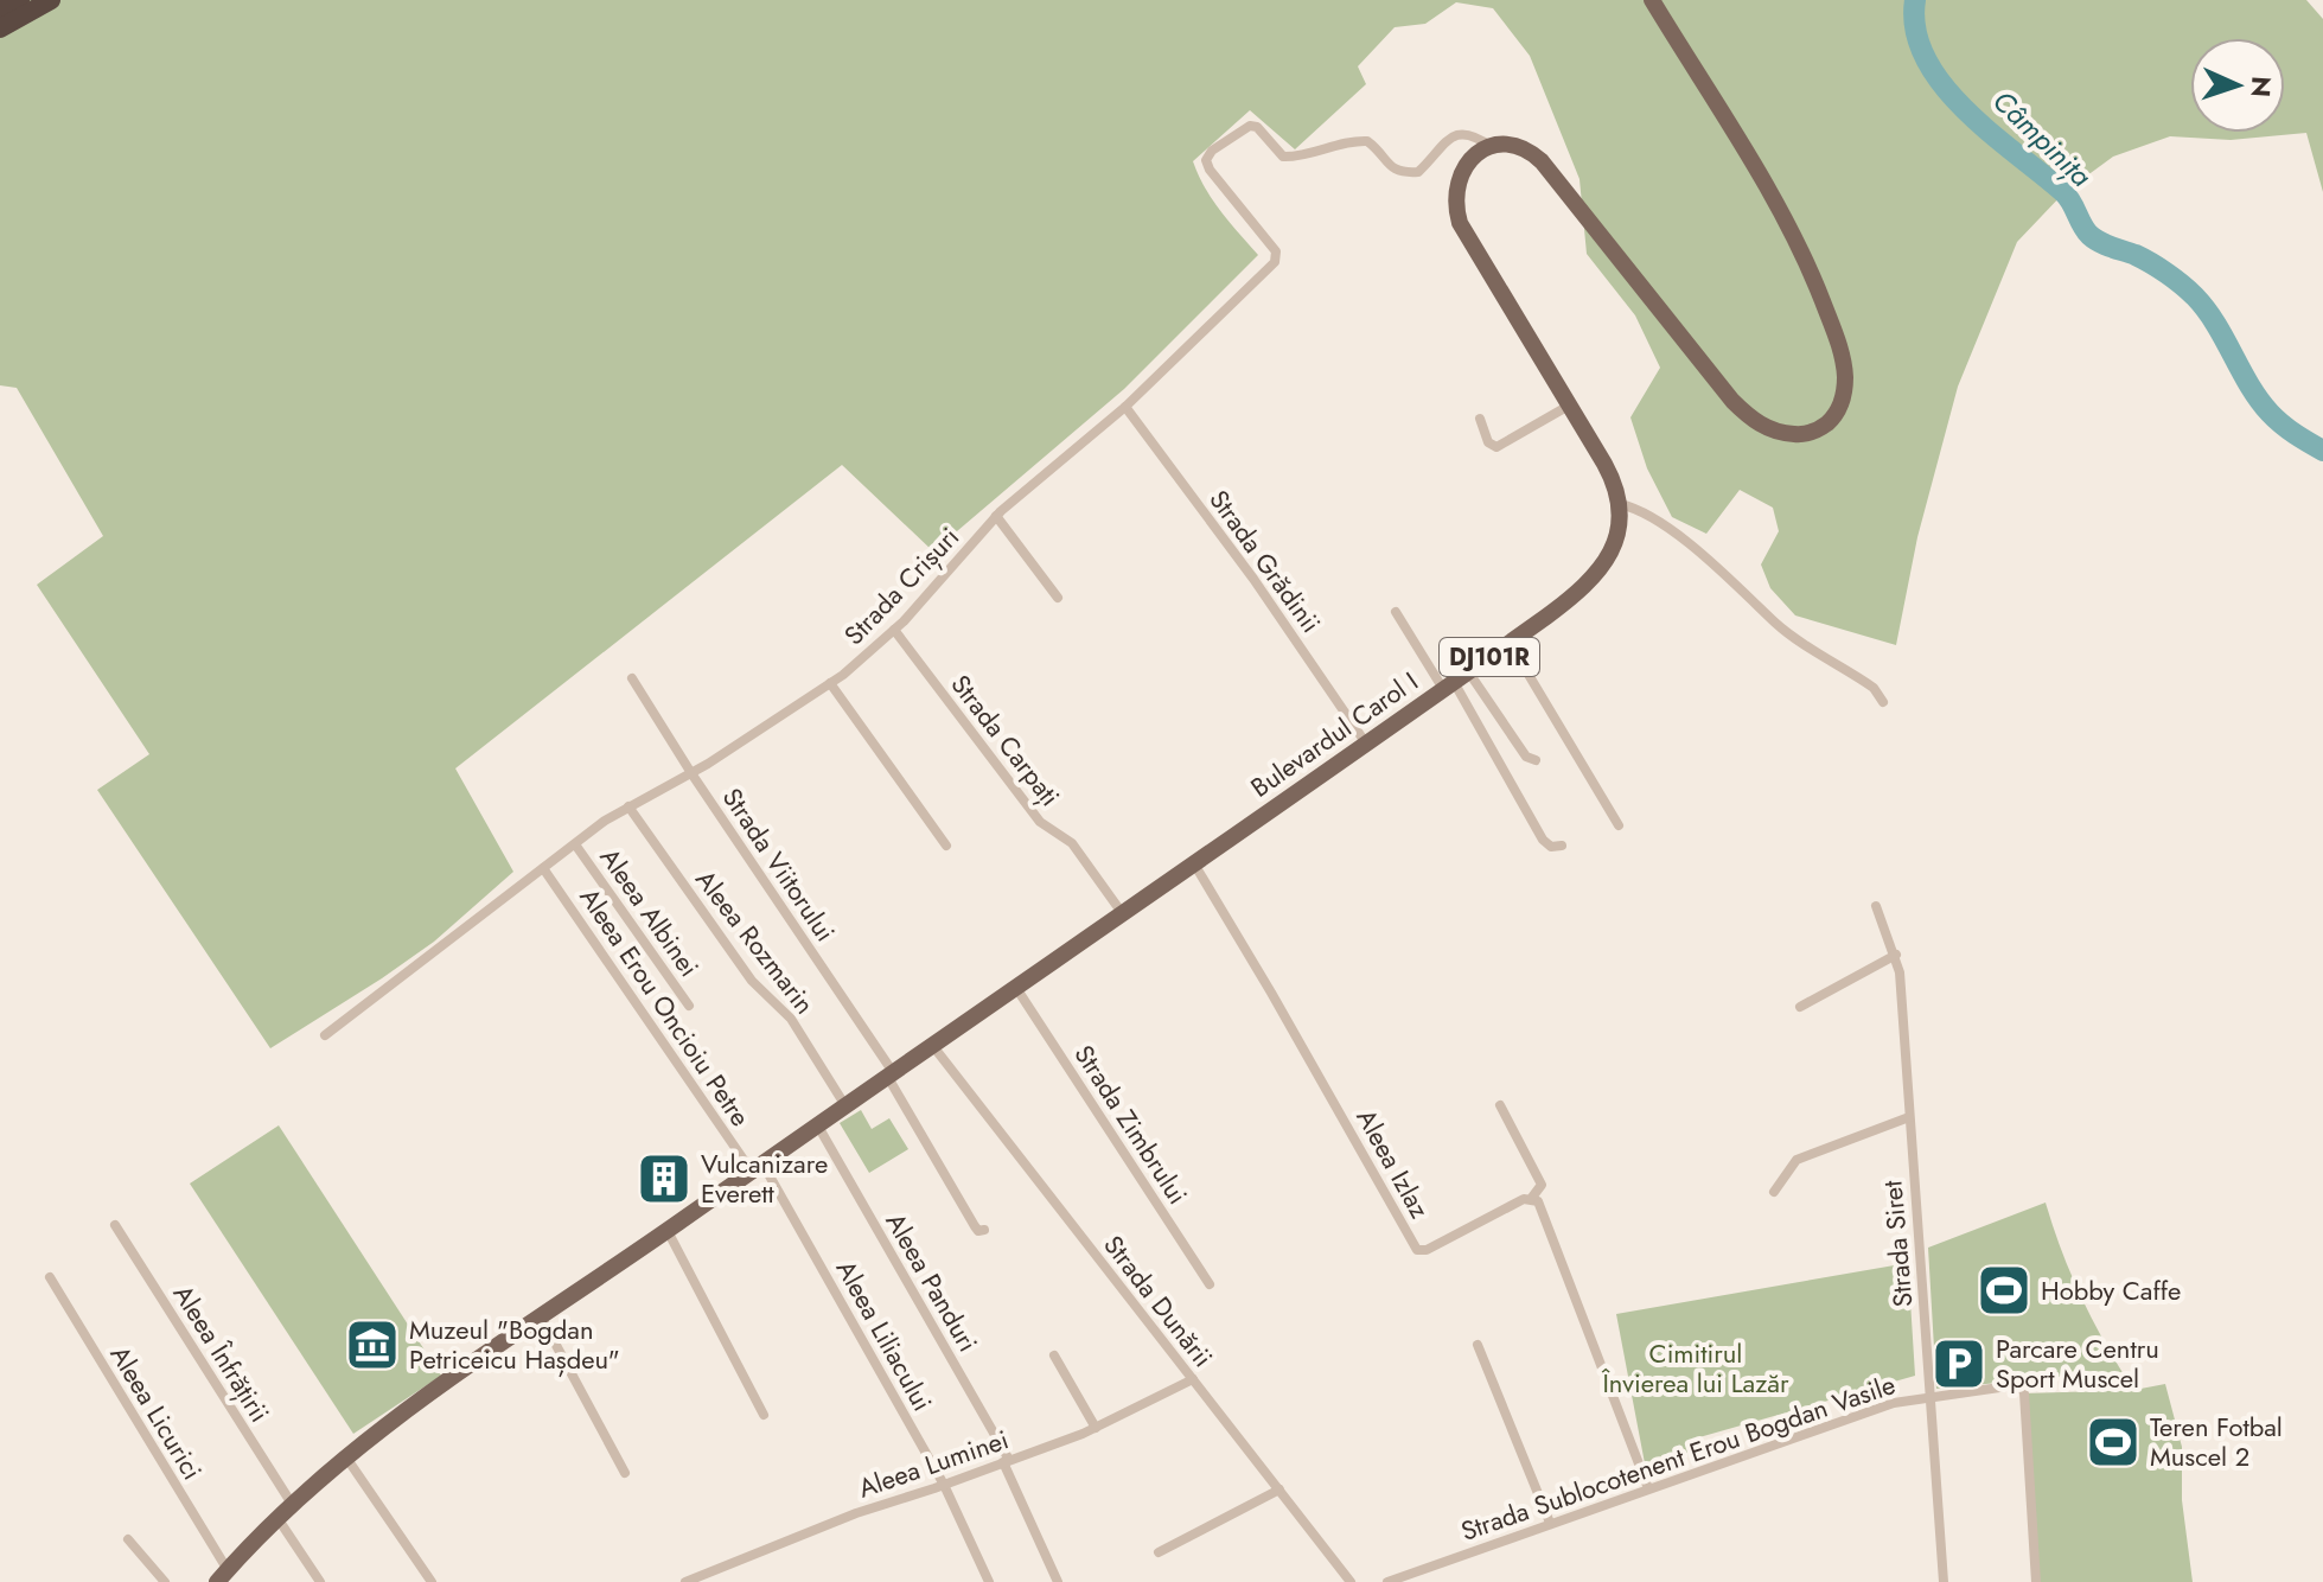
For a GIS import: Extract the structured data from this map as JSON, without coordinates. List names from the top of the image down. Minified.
{"streets":{"main road":["DJ101R","Bulevardul Carol I"],"street":["Strada Grădinii","Strada Crișuri","Strada Carpați","Strada Viitorului","Aleea Albinei","Aleea Rozmarin","Aleea Erou Oncioiu Petre","Strada Zimbrului","Aleea Izlaz","Strada Siret","Aleea Panduri","Strada Dunării","Aleea Liliacului","Aleea Înfrățirii","Aleea Licurici","Strada Sublocotenent Erou Bogdan Vasile","Aleea Luminei"]},"crossings":[["Strada Grădinii","Strada Crișuri"],["Strada Grădinii","Bulevardul Carol I"],["Strada Crișuri","Strada Carpați"],["Strada Crișuri","Strada Viitorului"],["Strada Crișuri","Aleea Albinei"],["Strada Crișuri","Aleea Rozmarin"],["Strada Crișuri","Aleea Erou Oncioiu Petre"],["Bulevardul Carol I","Strada Carpați"],["Bulevardul Carol I","Strada Viitorului"],["Bulevardul Carol I","Aleea Rozmarin"],["Bulevardul Carol I","Aleea Erou Oncioiu Petre"],["Bulevardul Carol I","Strada Zimbrului"],["Bulevardul Carol I","Aleea Izlaz"],["Bulevardul Carol I","Aleea Panduri"],["Bulevardul Carol I","Strada Dunării"],["Bulevardul Carol I","Aleea Liliacului"],["Bulevardul Carol I","Aleea Înfrățirii"],["Bulevardul Carol I","Aleea Licurici"],["Aleea Erou Oncioiu Petre","Aleea Liliacului"],["Strada Siret","Strada Sublocotenent Erou Bogdan Vasile"],["Aleea Panduri","Aleea Luminei"],["Strada Dunării","Aleea Luminei"],["Aleea Liliacului","Aleea Luminei"]],"water":["Câmpinița"],"parks":["Cimitirul Învierea lui Lazăr"],"places":{"building":["Vulcanizare Everett"],"sports":["Hobby Caffe","Teren Fotbal Muscel 2"],"museum":["Muzeul \"Bogdan Petriceicu Hașdeu\""],"parking":["Parcare Centru Sport Muscel"]},"north":"right"}
